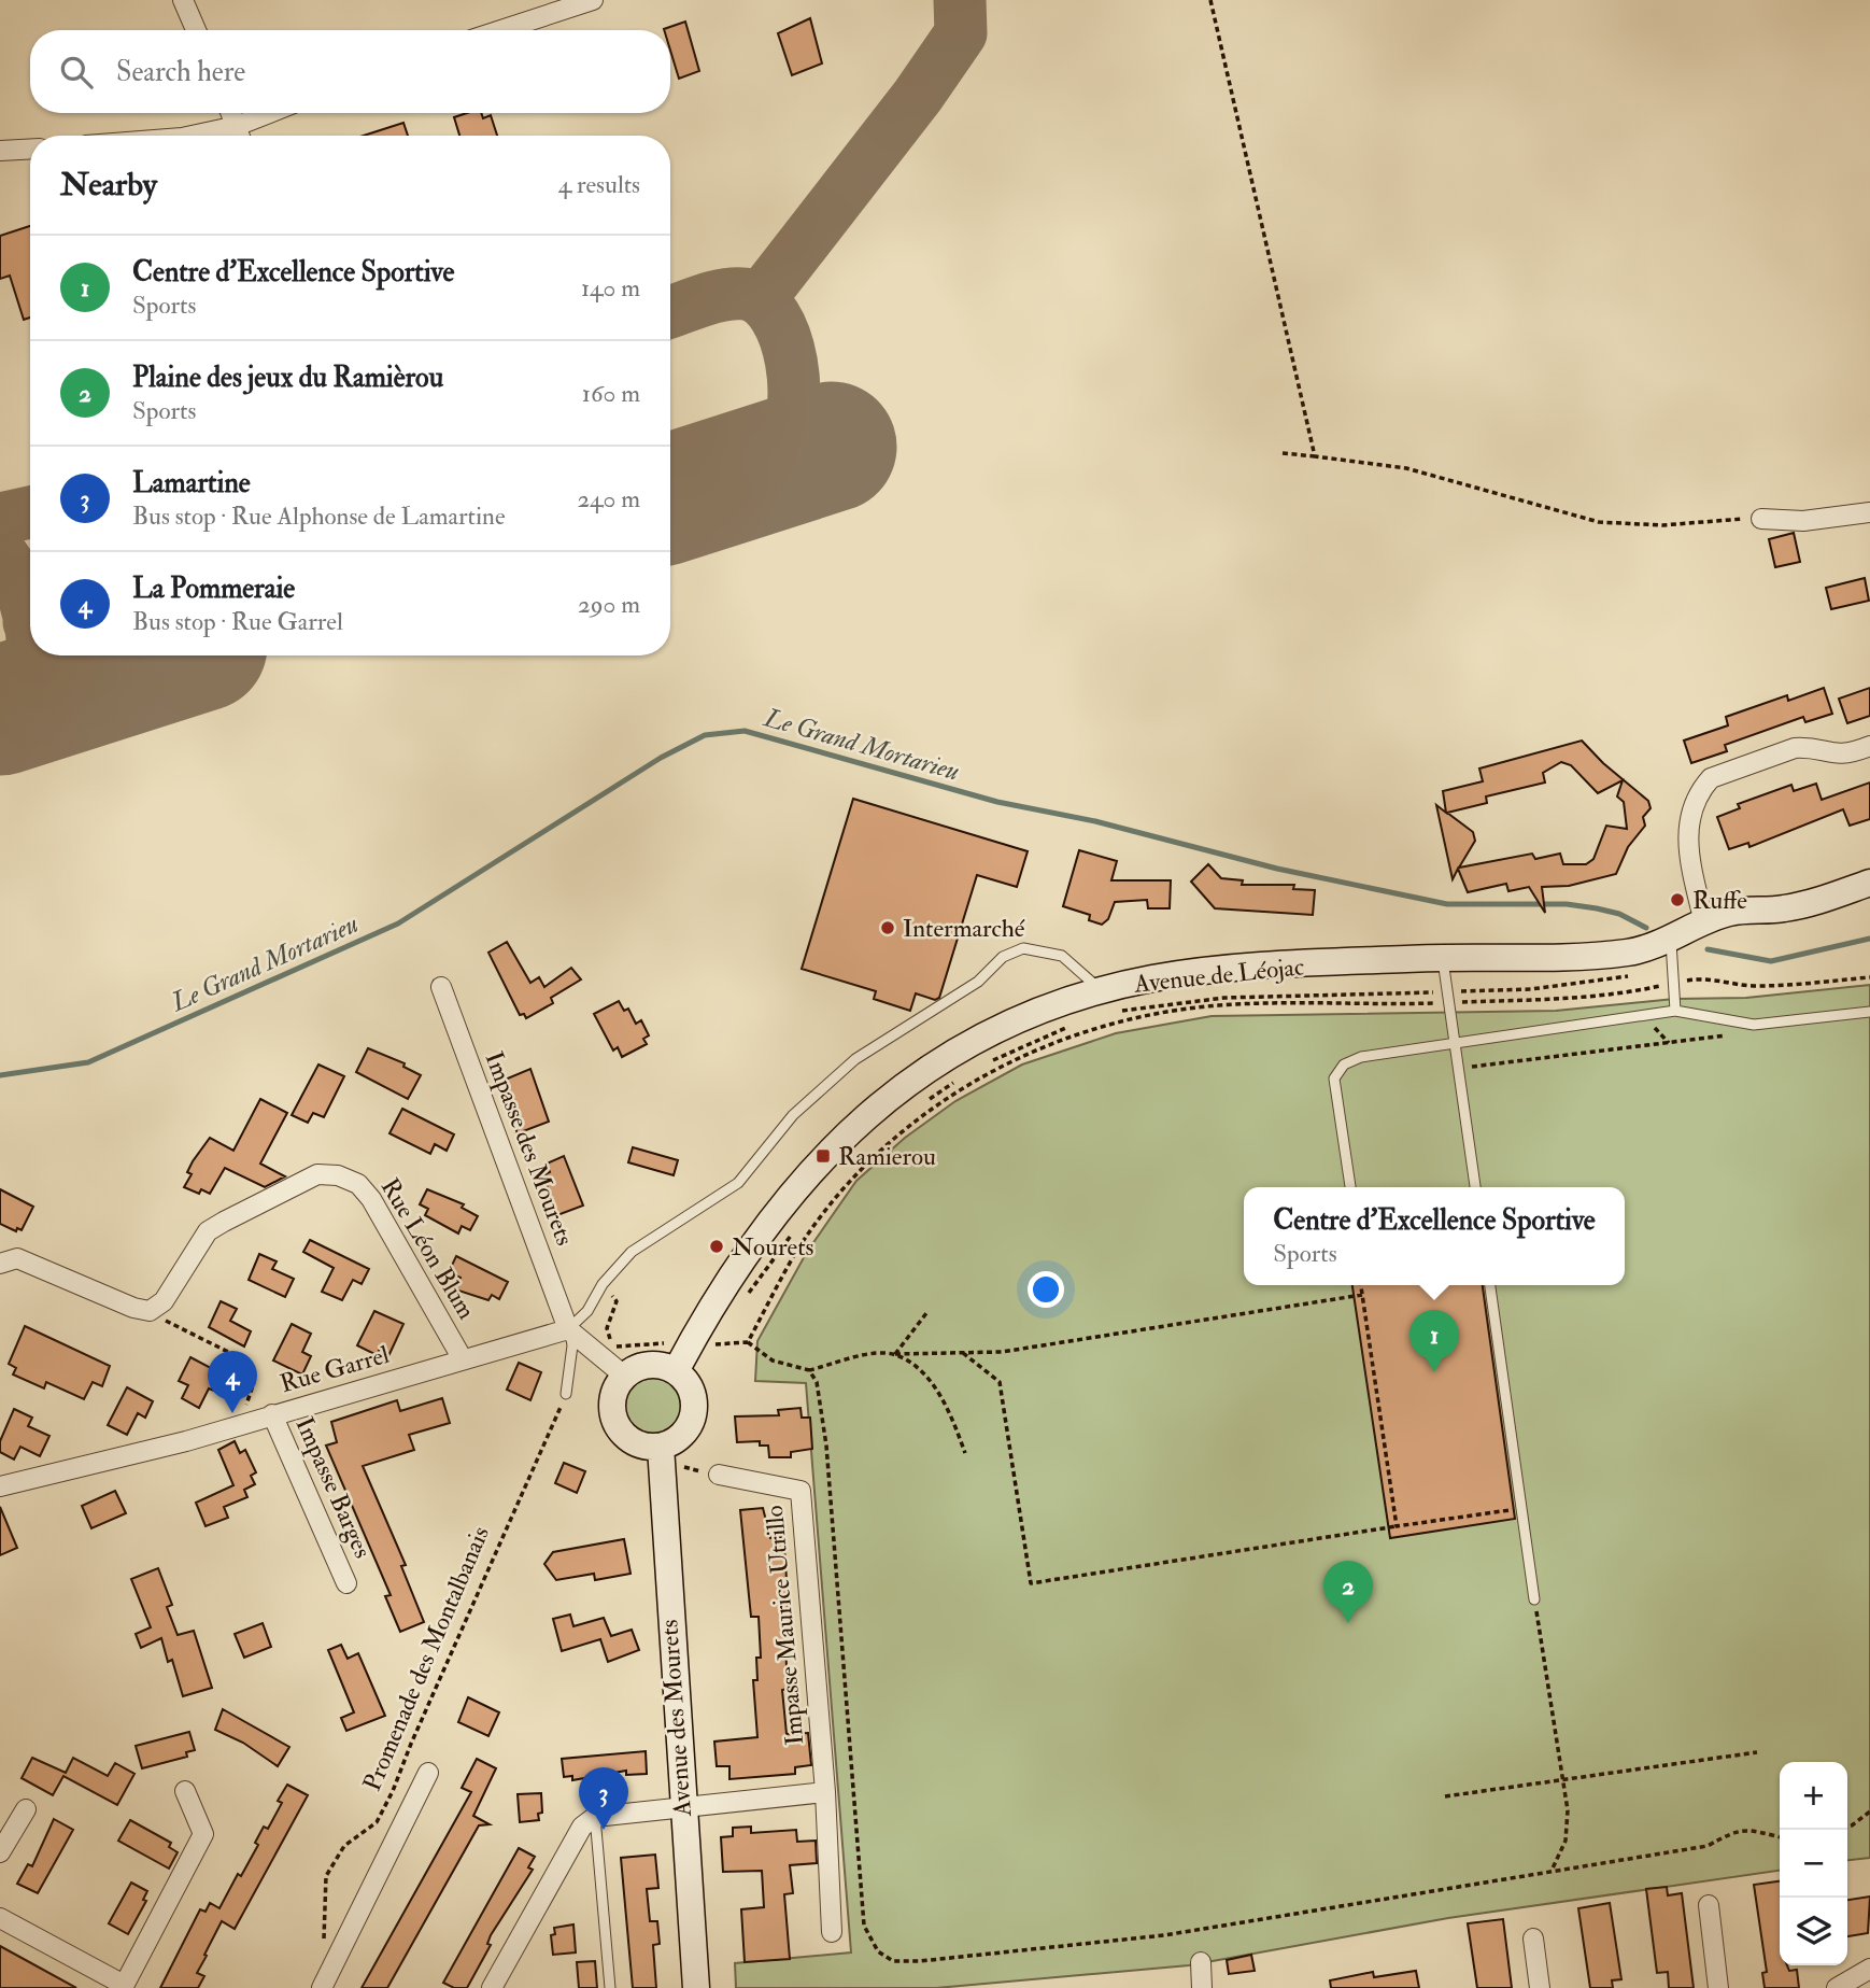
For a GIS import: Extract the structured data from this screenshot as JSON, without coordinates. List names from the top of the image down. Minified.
{"streets":{"main road":["Avenue de Léojac","Avenue des Mourets"],"street":["Impasse des Mourets","Rue Léon Blum","Rue Garrel","Impasse Barges","Impasse Maurice Utrillo"],"path":["Promenade des Montalbanais"]},"crossings":[["Avenue de Léojac","Avenue des Mourets"],["Impasse des Mourets","Rue Garrel"],["Rue Léon Blum","Rue Garrel"],["Rue Garrel","Impasse Barges"]],"water":["Le Grand Mortarieu"],"places":{"other":["Ruffe","Intermarché","Nourets"],"transit":["Ramierou"]},"page":{"search":"Search here","heading":["Nearby","4 results"],"list":[{"mark":"1","name":"Centre d'Excellence Sportive","note":"Sports","value":"140 m"},{"mark":"2","name":"Plaine des jeux du Ramièrou","note":"Sports","value":"160 m"},{"mark":"3","name":"Lamartine","note":"Bus stop · Rue Alphonse de Lamartine","value":"240 m"},{"mark":"4","name":"La Pommeraie","note":"Bus stop · Rue Garrel","value":"290 m"}],"popup":["Centre d'Excellence Sportive","Sports"],"pins":["1","4","2","3"],"map_buttons":["+","−"]}}
